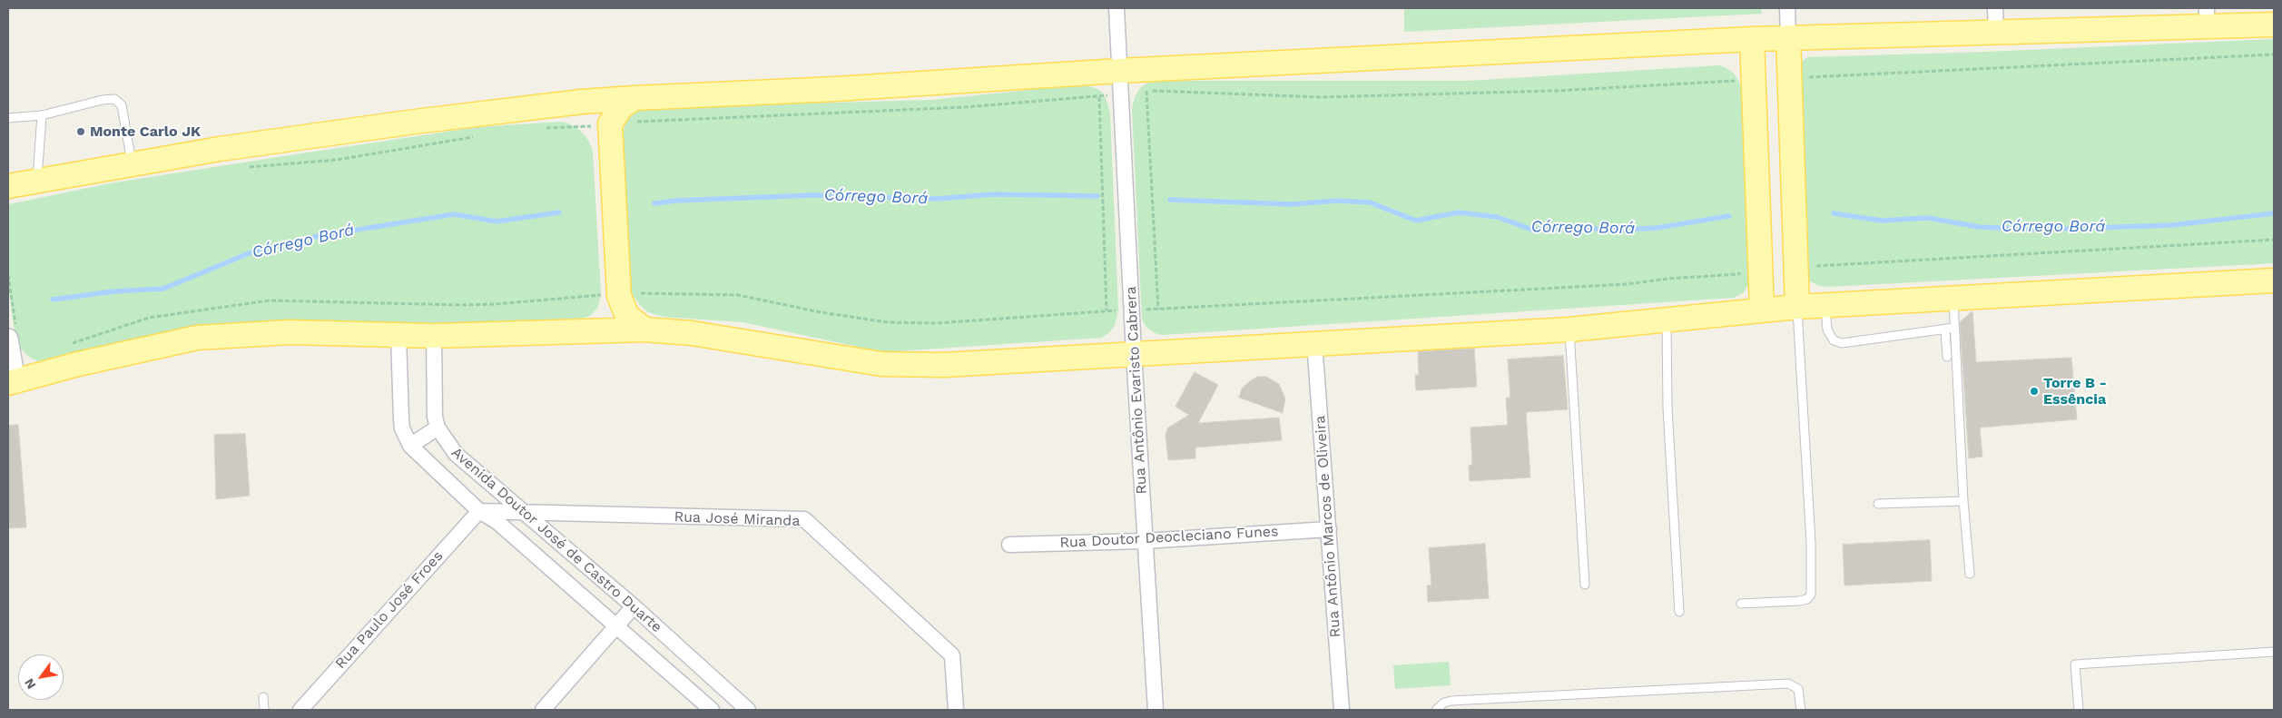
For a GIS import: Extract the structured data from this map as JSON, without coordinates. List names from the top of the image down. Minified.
{"streets":{"street":["Rua Antônio Evaristo Cabrera","Rua José Miranda","Rua Antônio Marcos de Oliveira","Rua Doutor Deocleciano Funes","Avenida Doutor José de Castro Duarte","Rua Paulo José Froes"]},"crossings":[["Rua Antônio Evaristo Cabrera","Rua Doutor Deocleciano Funes"],["Rua José Miranda","Avenida Doutor José de Castro Duarte"],["Rua José Miranda","Rua Paulo José Froes"],["Rua Antônio Marcos de Oliveira","Rua Doutor Deocleciano Funes"],["Avenida Doutor José de Castro Duarte","Rua Paulo José Froes"]],"water":["Córrego Borá"],"places":["Monte Carlo JK","Torre B - Essência"],"north":"bottom left"}
